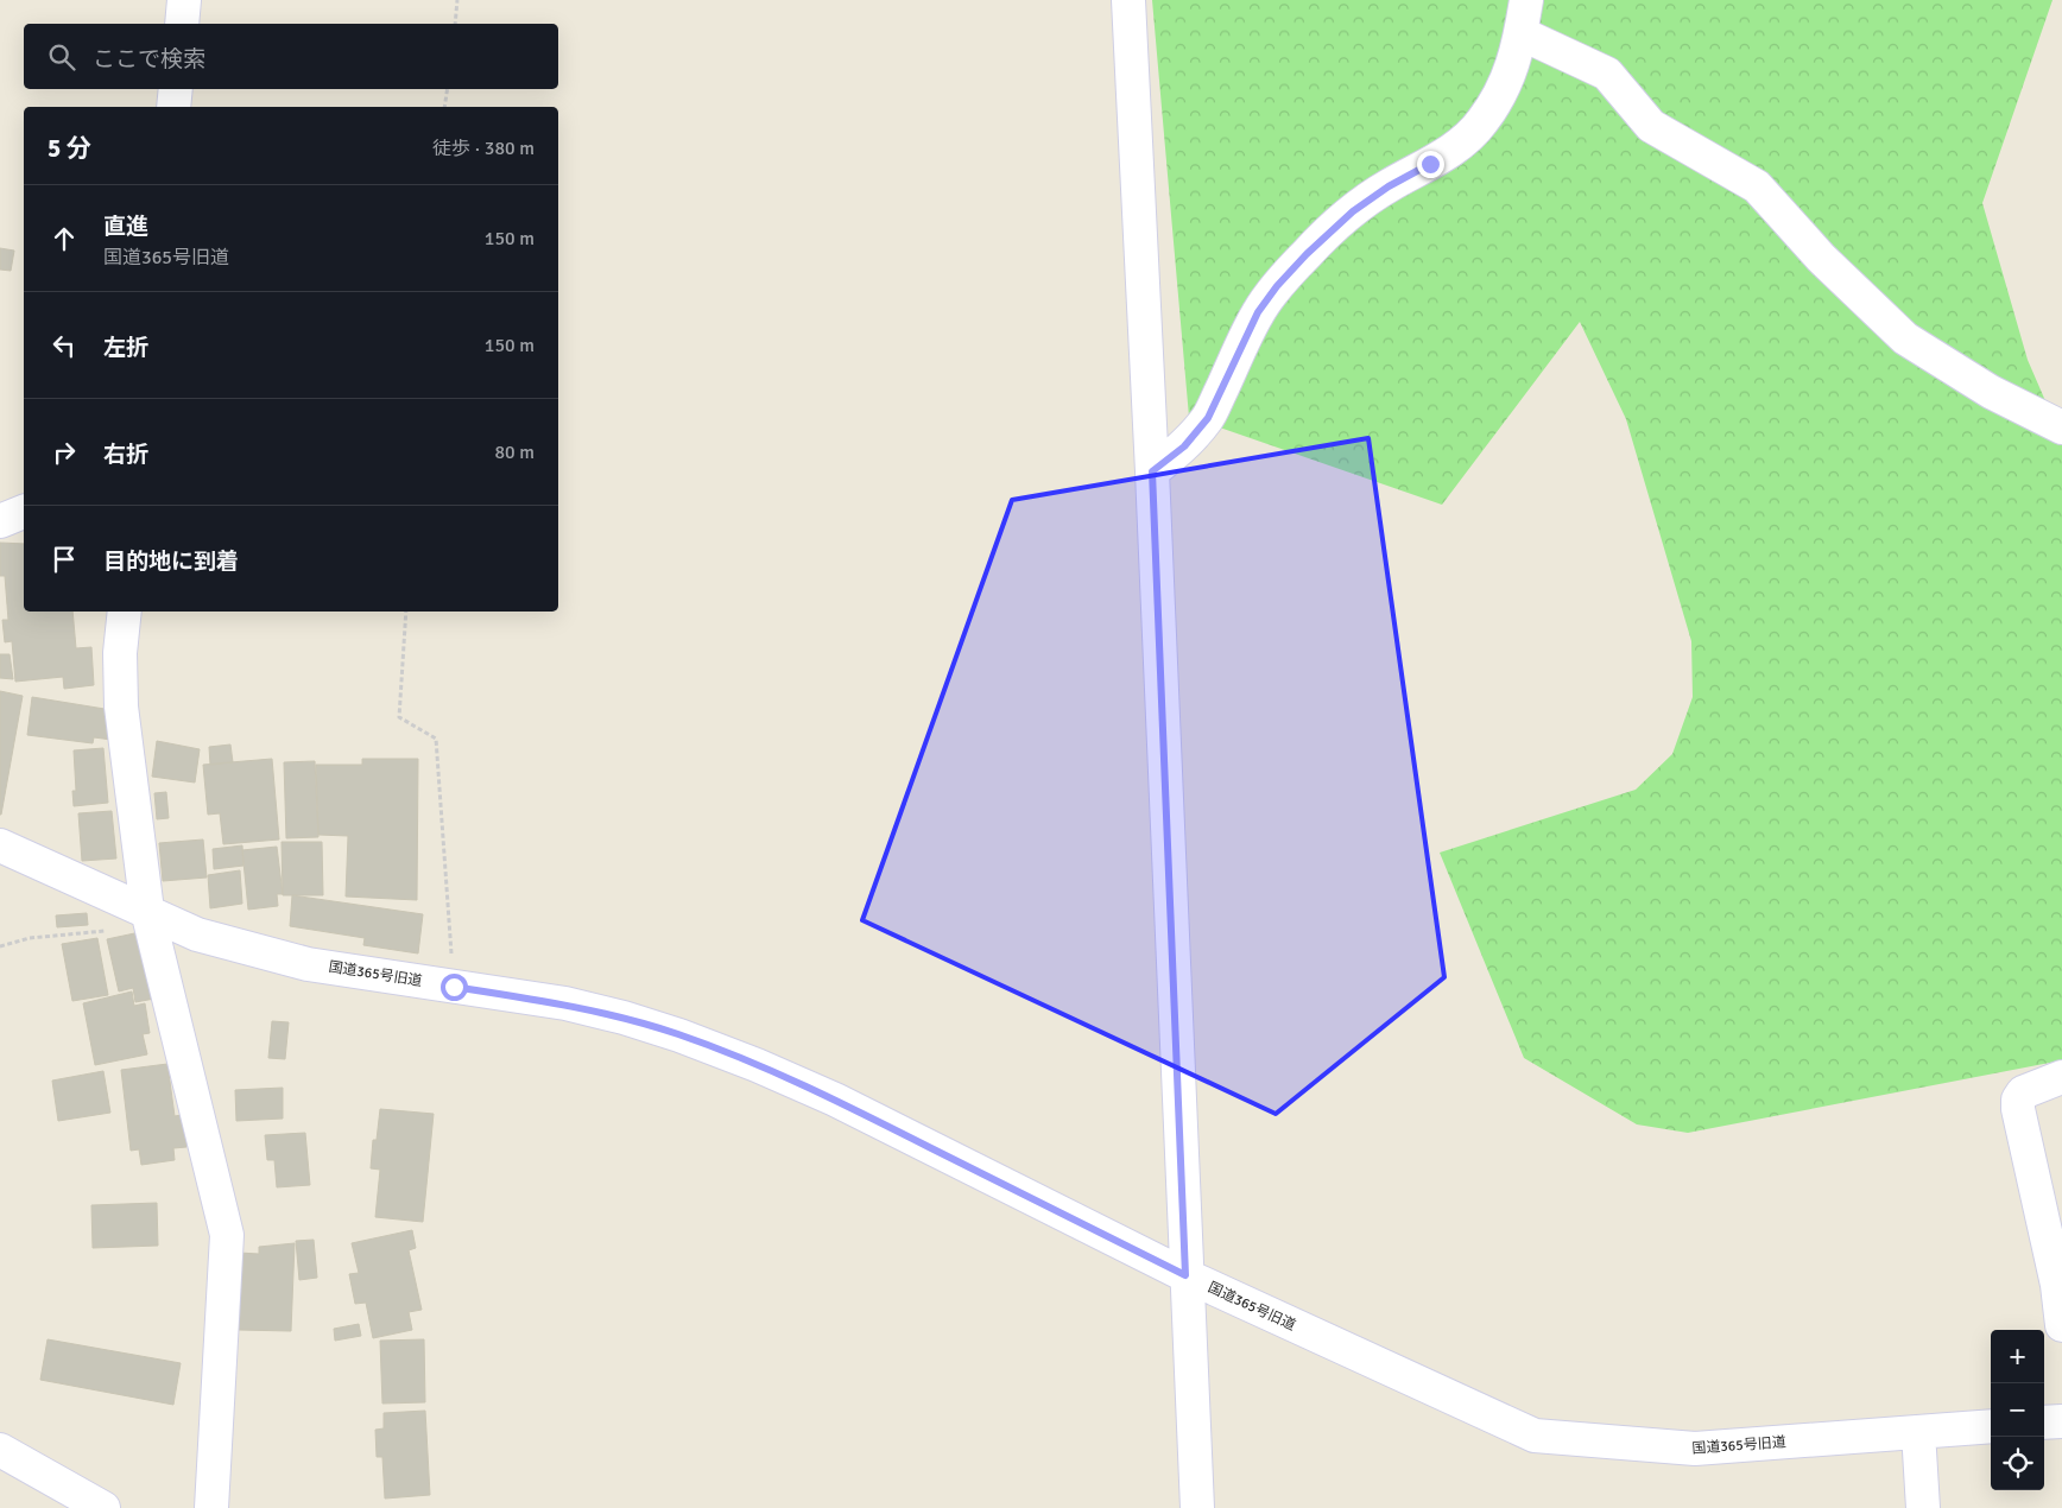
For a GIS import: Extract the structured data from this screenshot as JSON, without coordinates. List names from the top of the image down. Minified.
{"streets":{"street":["国道365号旧道"]},"page":{"search":"ここで検索","heading":["5 分","徒歩 · 380 m"],"list":[["直進","国道365号旧道","150 m"],["左折","150 m"],["右折","80 m"],"目的地に到着"],"map_buttons":["+","−"]}}
